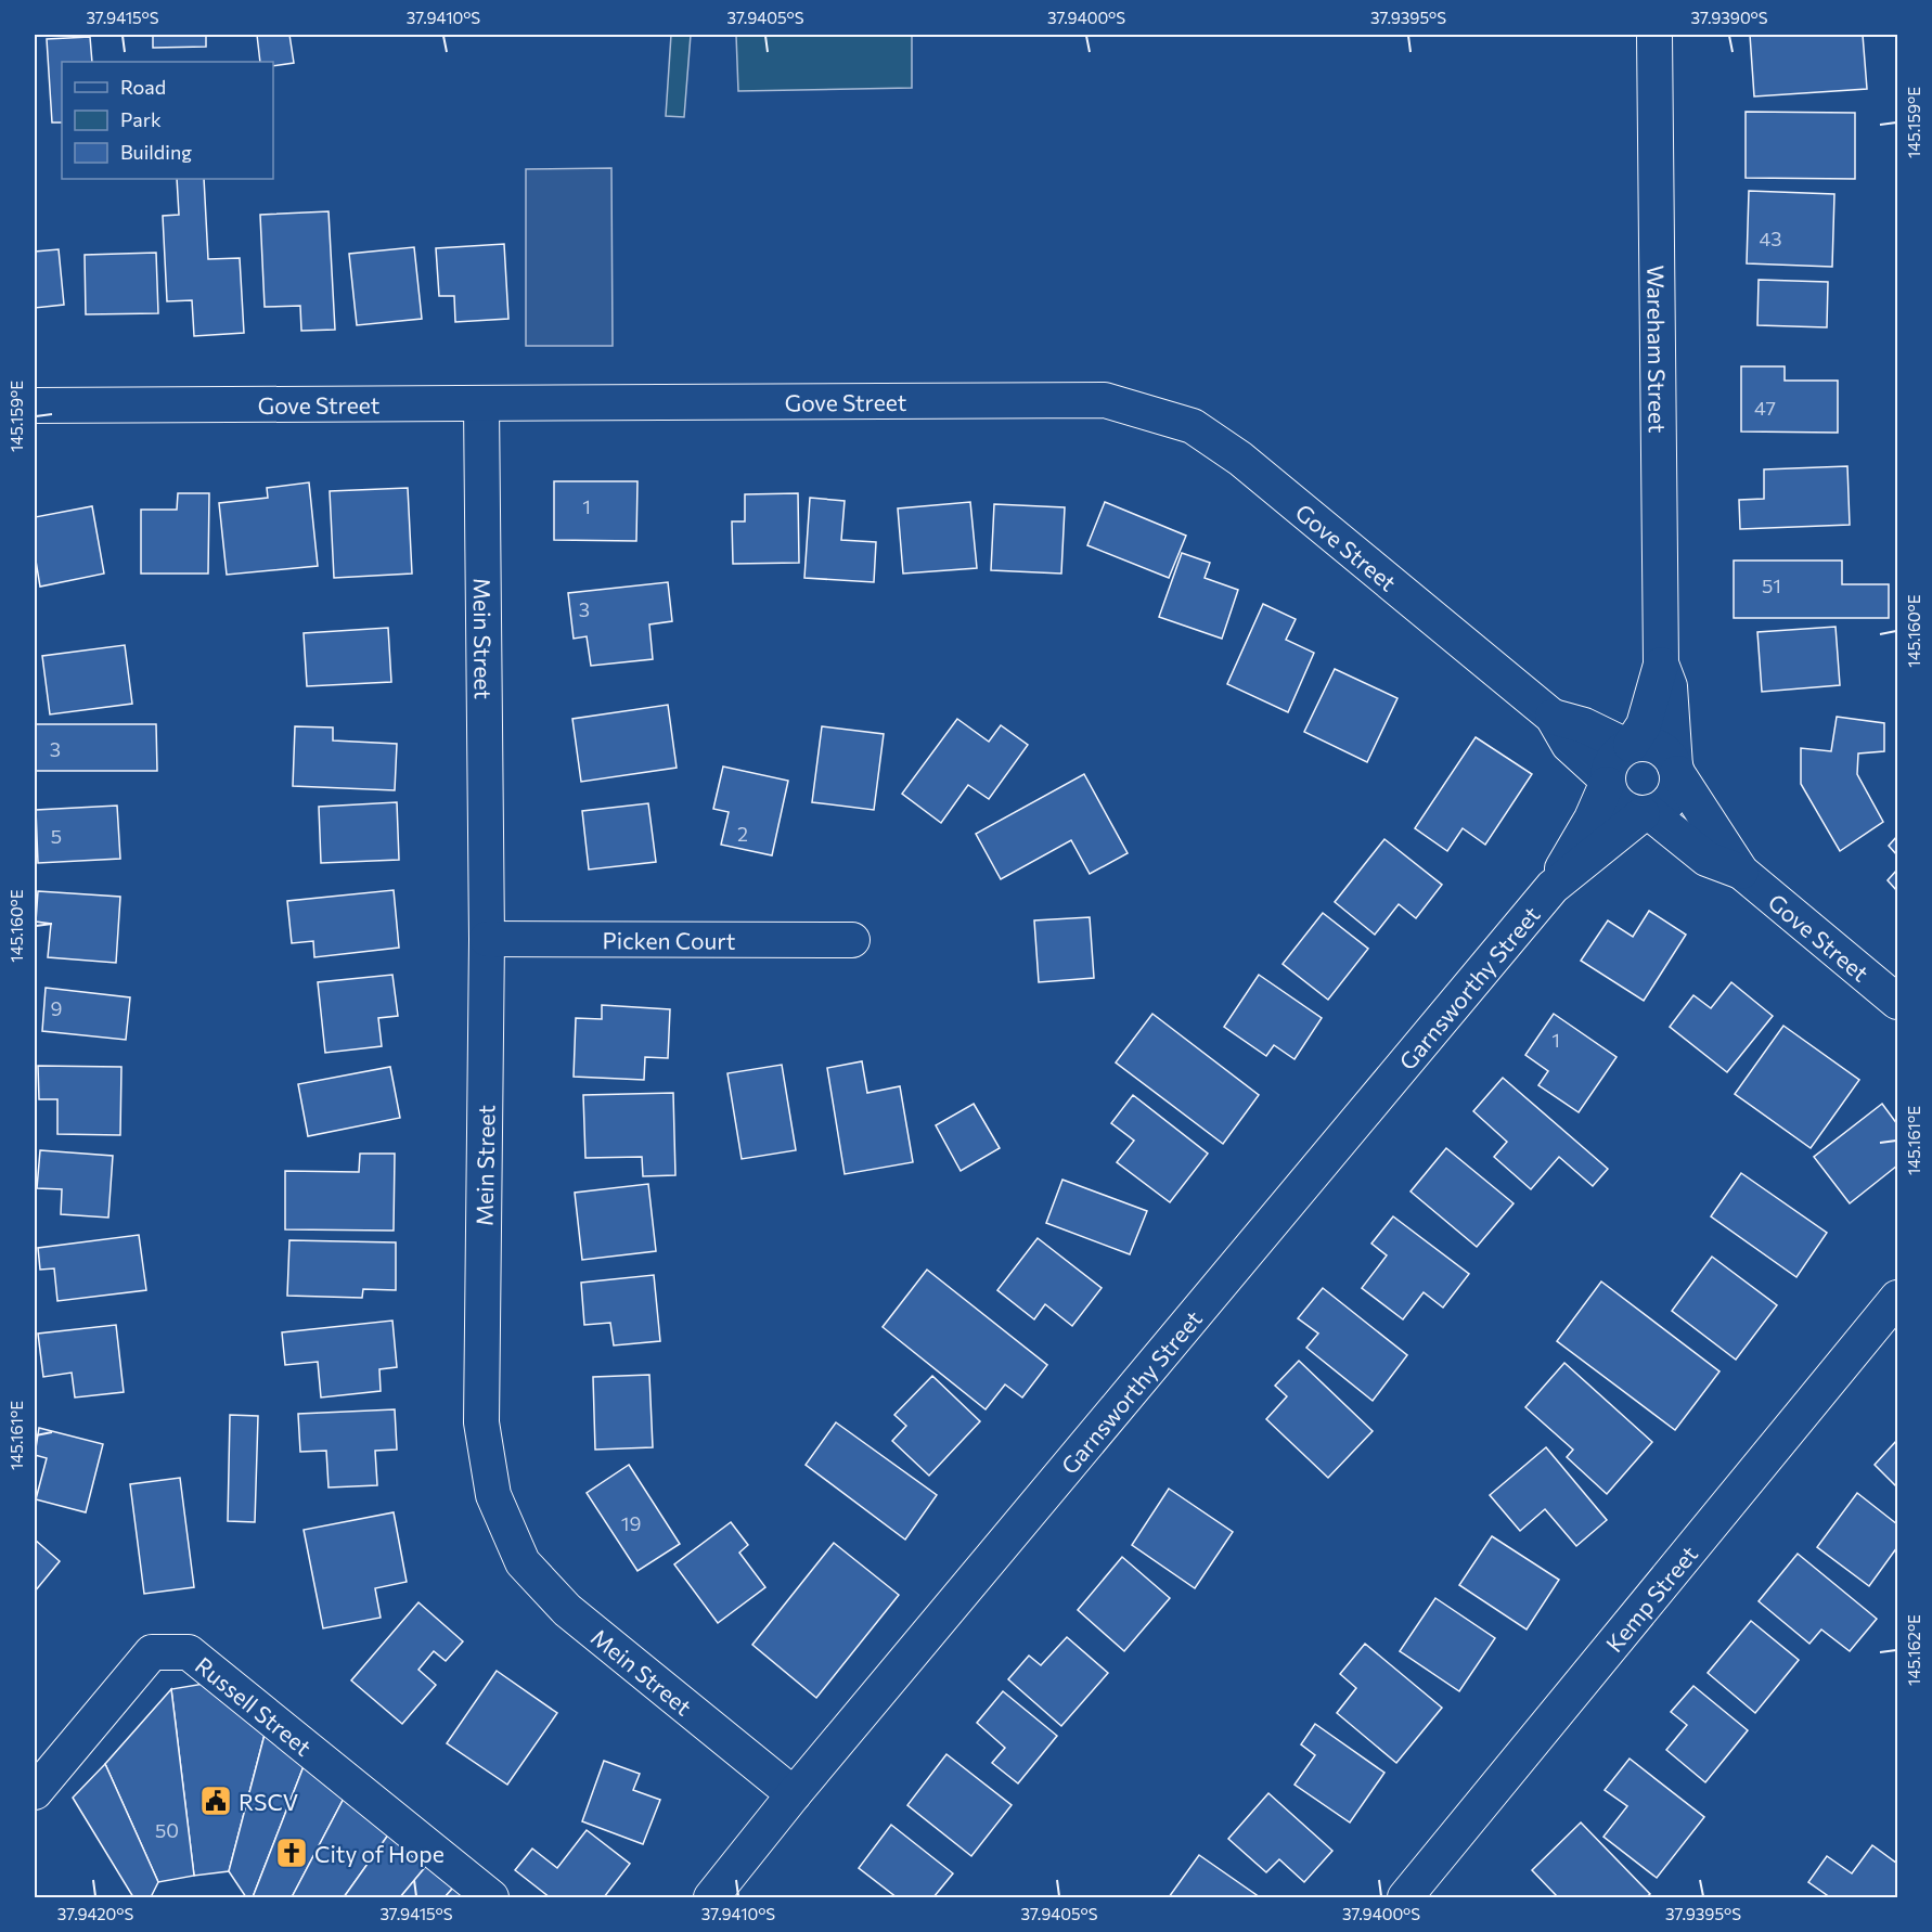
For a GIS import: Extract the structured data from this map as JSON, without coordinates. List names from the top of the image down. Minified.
{"streets":{"street":["Wareham Street","Gove Street","Mein Street","Picken Court","Garnsworthy Street","Kemp Street","Russell Street"]},"crossings":[["Wareham Street","Gove Street"],["Wareham Street","Garnsworthy Street"],["Gove Street","Mein Street"],["Gove Street","Garnsworthy Street"],["Mein Street","Picken Court"],["Mein Street","Garnsworthy Street"]],"places":{"public building":["RSCV"],"church":["City of Hope"]},"house_numbers":["43","47","1","51","3","3","2","5","9","1","19","50"],"legend":["Road","Park","Building"],"coordinates":["37.9415°S","37.9410°S","37.9405°S","37.9400°S","37.9395°S","37.9390°S","145.159°E","145.160°E","145.161°E","145.162°E","37.9420°S"]}
